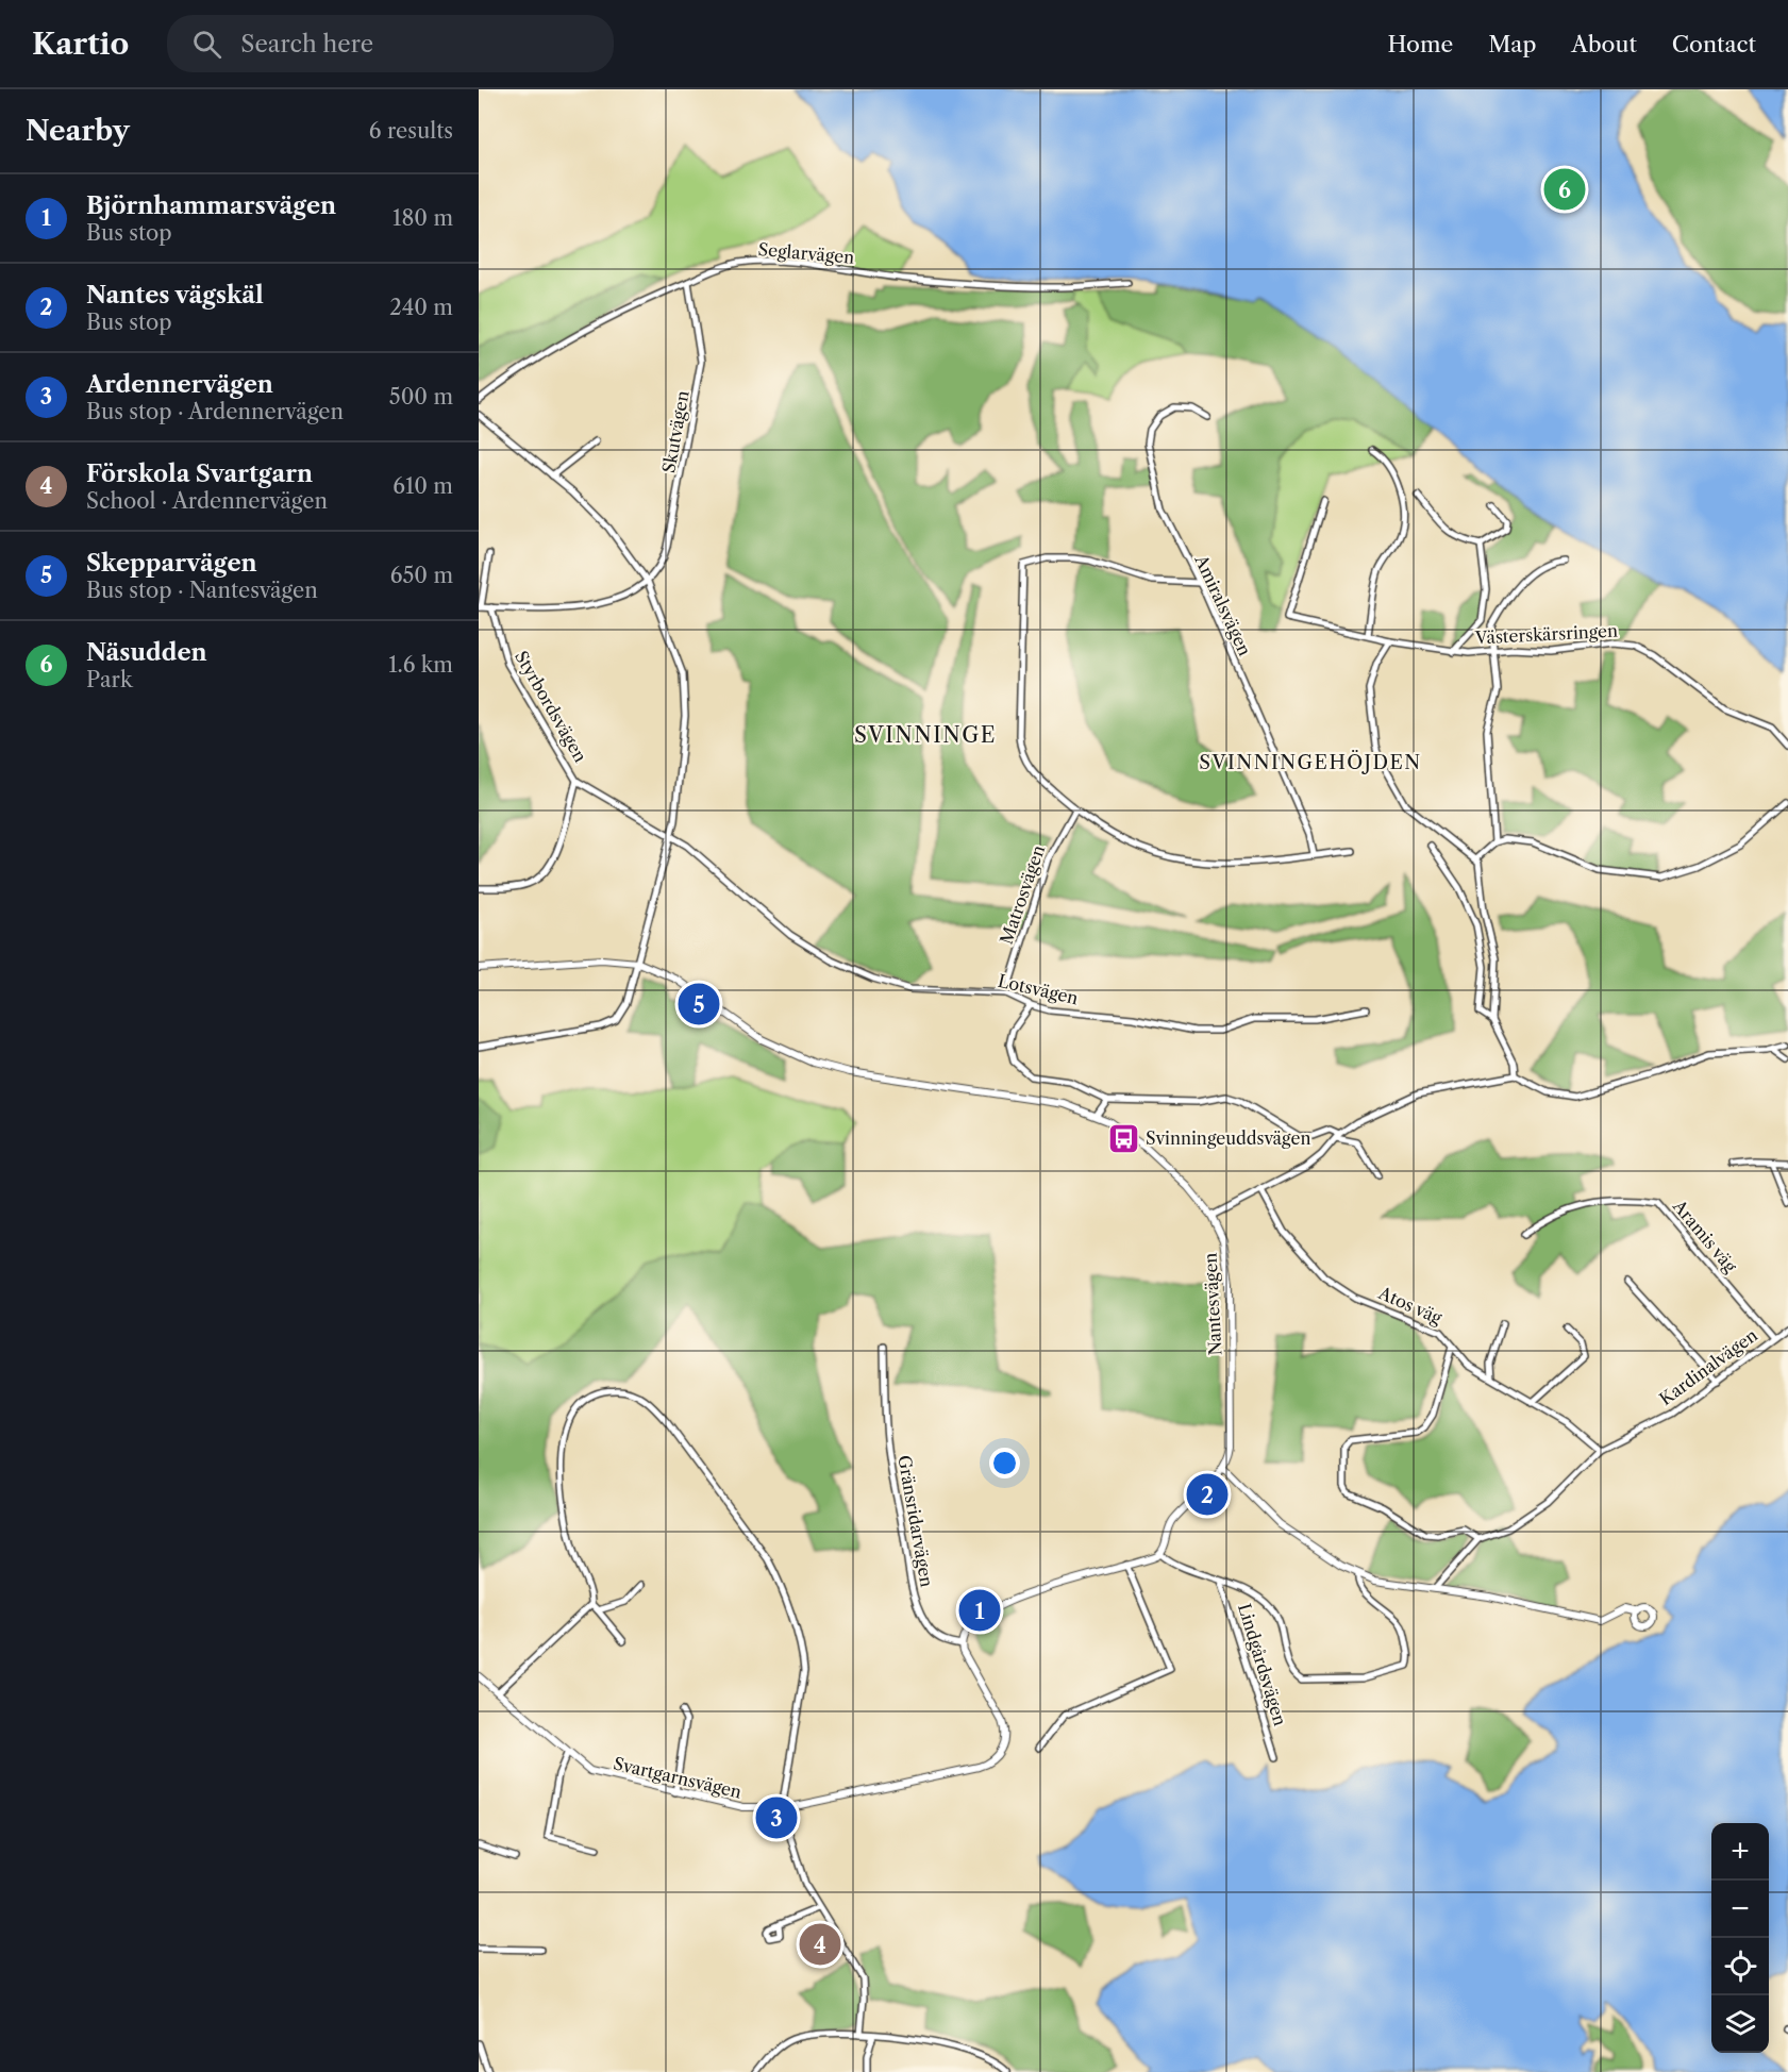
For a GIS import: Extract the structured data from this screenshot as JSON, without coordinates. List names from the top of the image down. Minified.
{"streets":{"street":["Seglarvägen","Skutvägen","Amiralsvägen","Västerskärsringen","Styrbordsvägen","Matrosvägen","Lotsvägen","Aramis väg","Nantesvägen","Atos väg","Kardinalvägen","Gränsridarvägen","Lindgårdsvägen","Svartgarnsvägen"]},"crossings":[["Seglarvägen","Skutvägen"],["Styrbordsvägen","Lotsvägen"],["Matrosvägen","Lotsvägen"],["Aramis väg","Kardinalvägen"],["Atos väg","Kardinalvägen"],["Gränsridarvägen","Svartgarnsvägen"]],"districts":["SVINNINGE","SVINNINGEHÖJDEN"],"places":{"bus stop":["Svinningeuddsvägen"]},"page":{"header":"Kartio","search":"Search here","nav":["Home","Map","About","Contact"],"heading":["Nearby","6 results"],"pins":["6","5","2","1","3","4"],"list":[{"mark":"1","name":"Björnhammarsvägen","note":"Bus stop","value":"180 m"},{"mark":"2","name":"Nantes vägskäl","note":"Bus stop","value":"240 m"},{"mark":"3","name":"Ardennervägen","note":"Bus stop · Ardennervägen","value":"500 m"},{"mark":"4","name":"Förskola Svartgarn","note":"School · Ardennervägen","value":"610 m"},{"mark":"5","name":"Skepparvägen","note":"Bus stop · Nantesvägen","value":"650 m"},{"mark":"6","name":"Näsudden","note":"Park","value":"1.6 km"}],"map_buttons":["+","−"]}}
